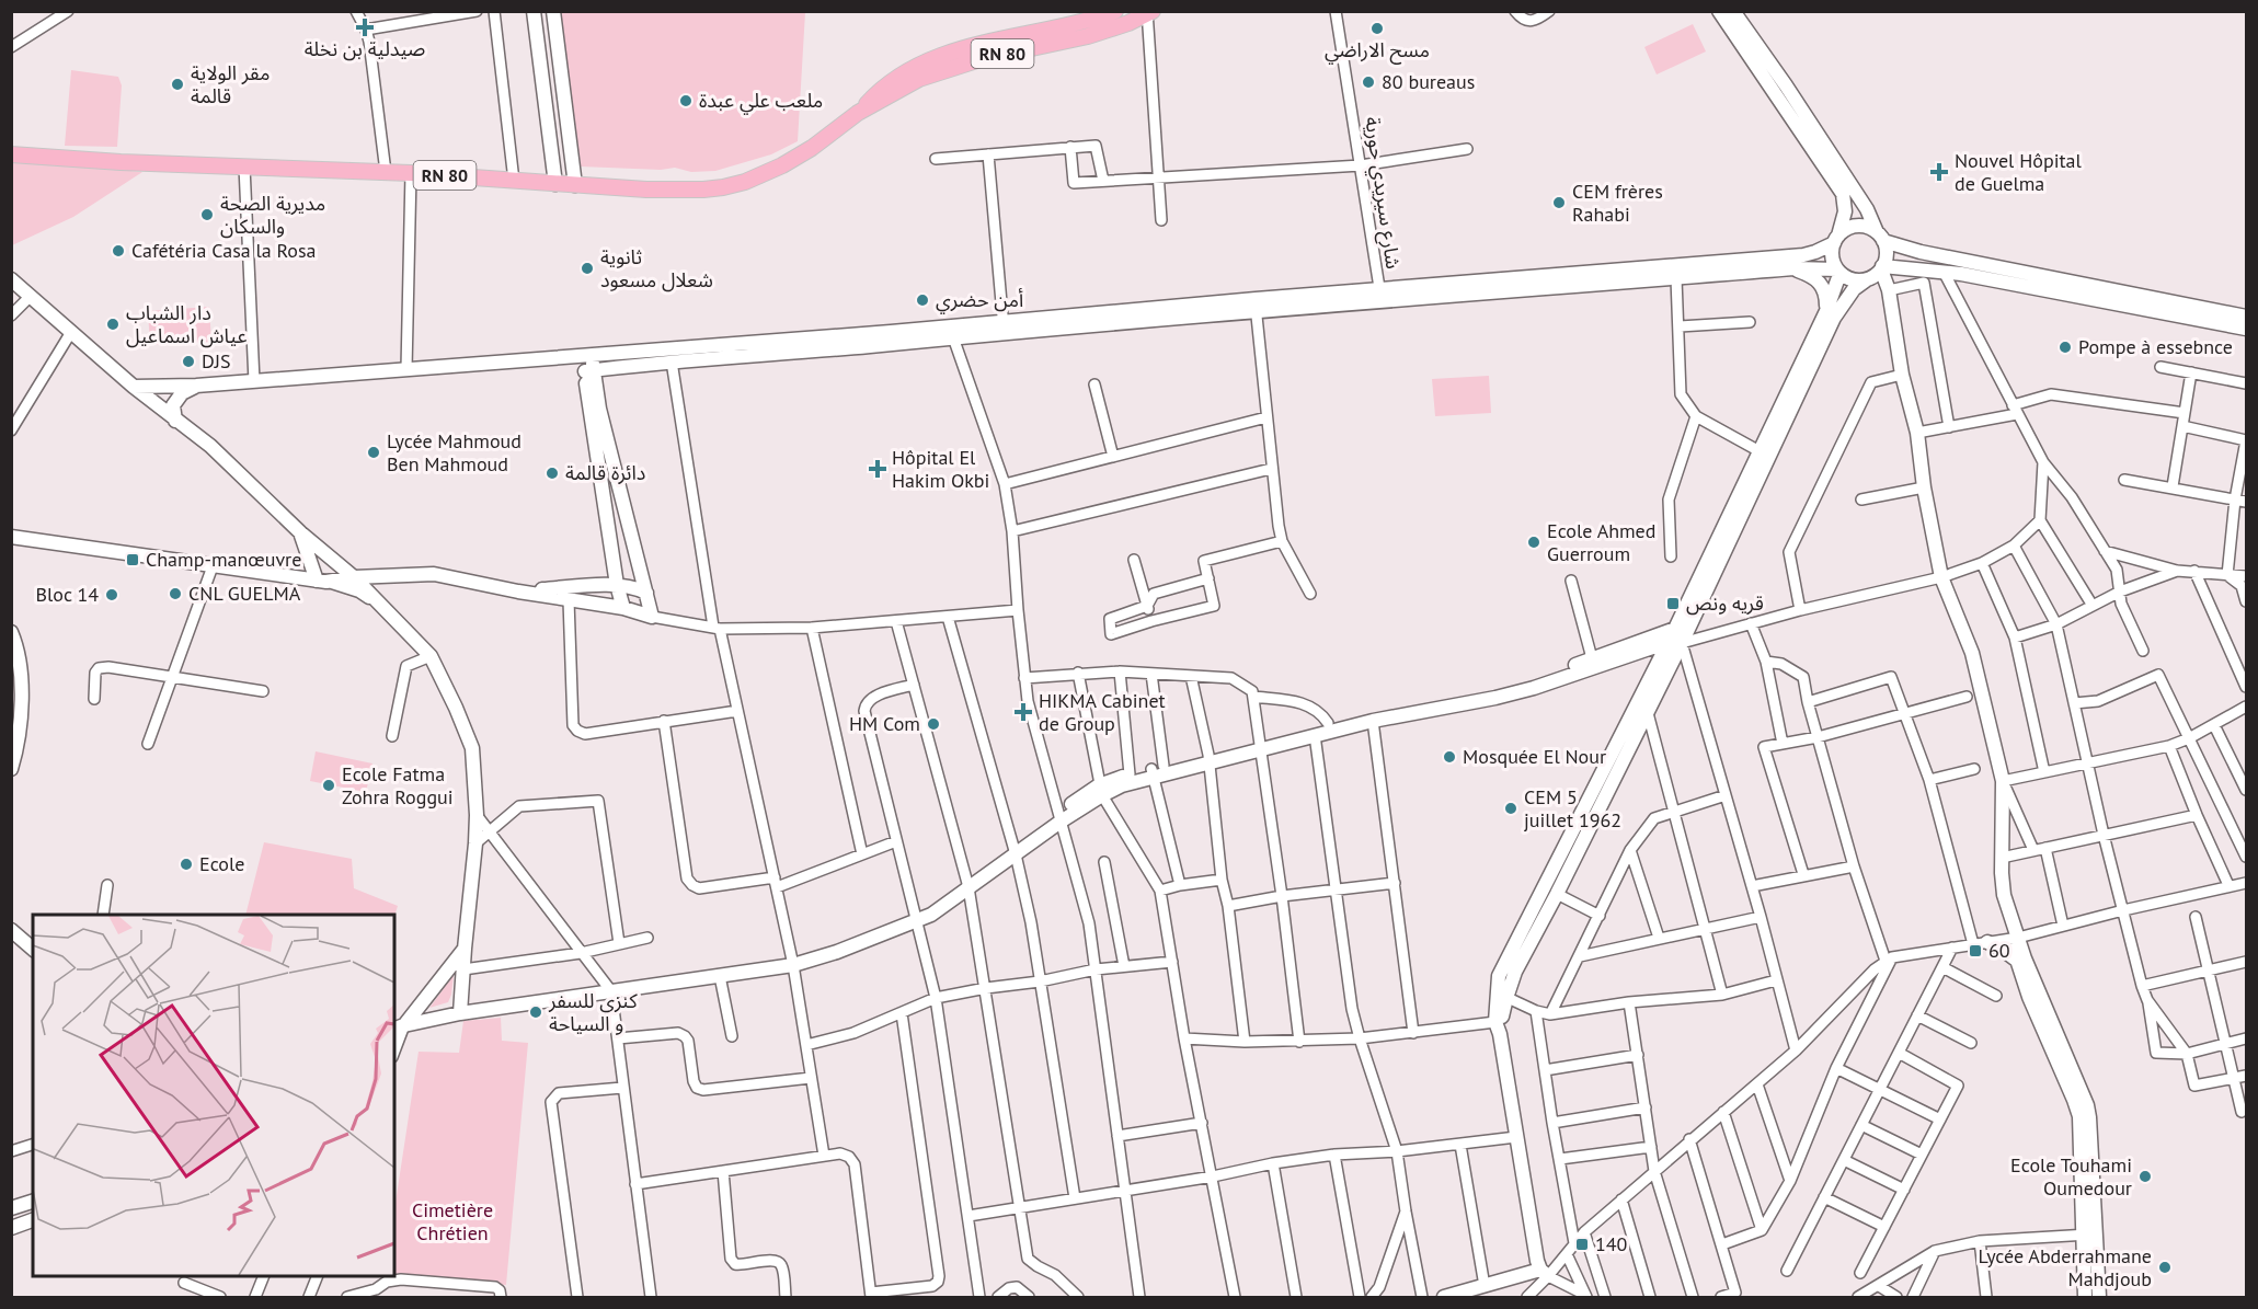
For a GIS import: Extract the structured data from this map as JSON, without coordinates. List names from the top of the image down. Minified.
{"streets":{"main road":["RN 80"],"street":["شارع سيريدي حورية"]},"parks":["Cimetière Chrétien"],"places":{"health":["صيدلية بن نخلة","Nouvel Hôpital de Guelma","Hôpital El Hakim Okbi","HIKMA Cabinet de Group"],"other":["مسح الاراضي","80 bureaus","مقر الولاية قالمة","ملعب علي عبدة","CEM frères Rahabi","مديرية الصحة والسكان","Cafétéria Casa la Rosa","ثانوية شعلال مسعود","أمن حضري","دار الشباب عياش اسماعيل","Pompe à essebnce","DJS","Lycée Mahmoud Ben Mahmoud","دائرة قالمة","Ecole Ahmed Guerroum","CNL GUELMA","Bloc 14","HM Com","Mosquée El Nour","Ecole Fatma Zohra Roggui","CEM 5 juillet 1962","Ecole","كنزي للسفر و السياحة","Ecole Touhami Oumedour","Lycée Abderrahmane Mahdjoub"],"transit":["Champ-manœuvre","قريه ونص","60","140"]}}
